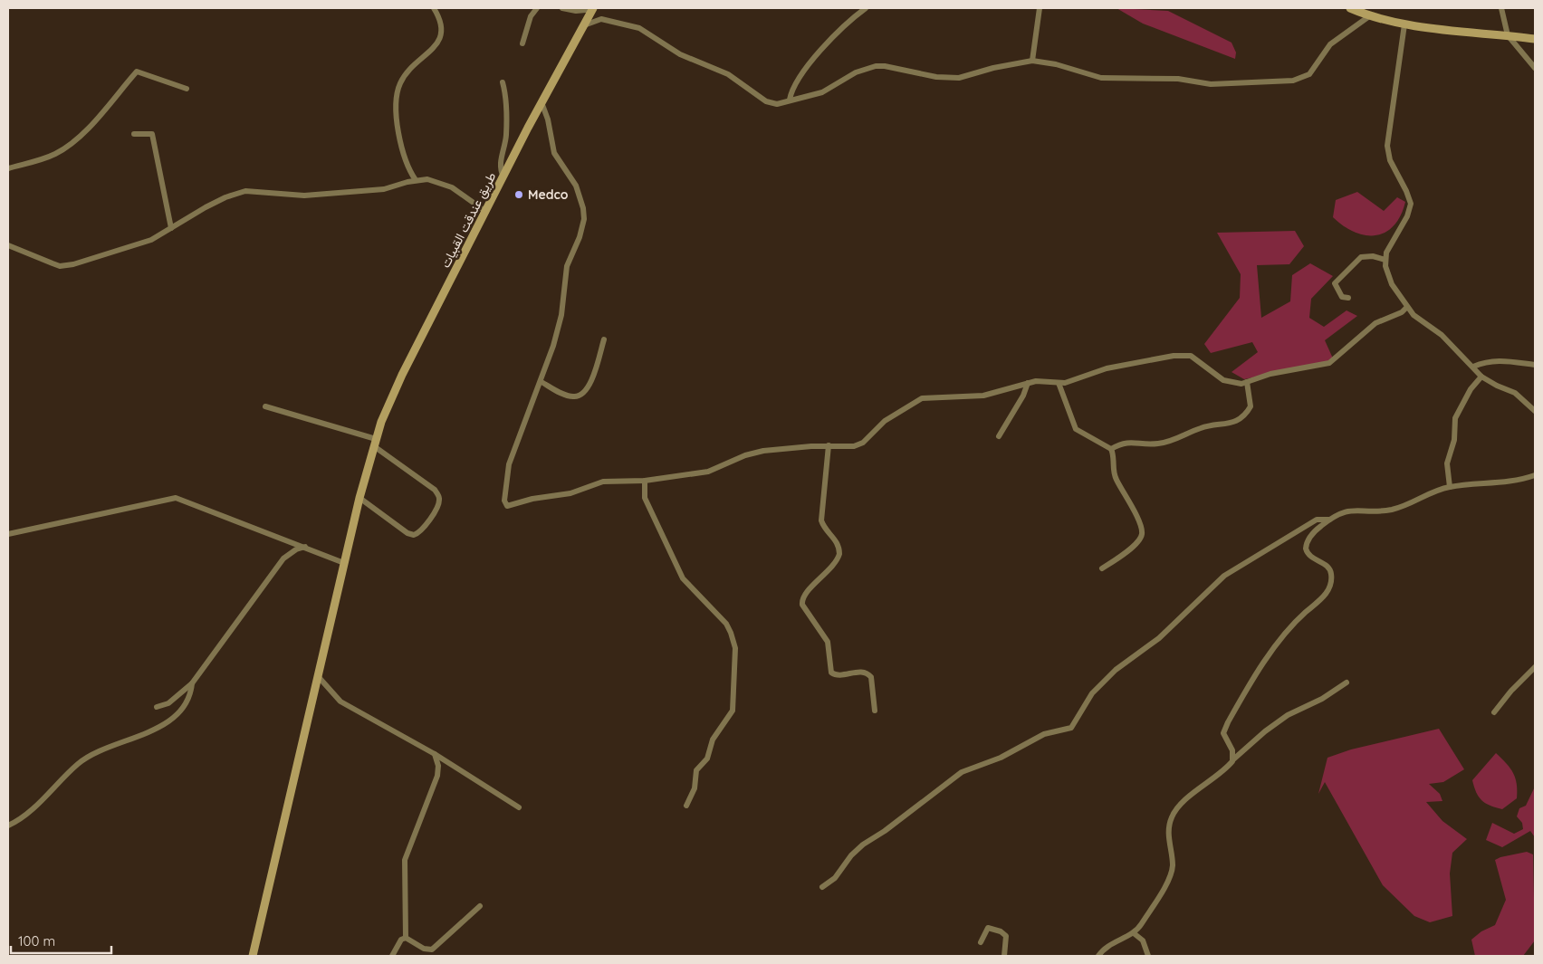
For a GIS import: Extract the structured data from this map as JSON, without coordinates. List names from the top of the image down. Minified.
{"streets":{"main road":["طريق عندقت القبيات"]},"places":["Medco"],"scale_bar":"100 m"}
